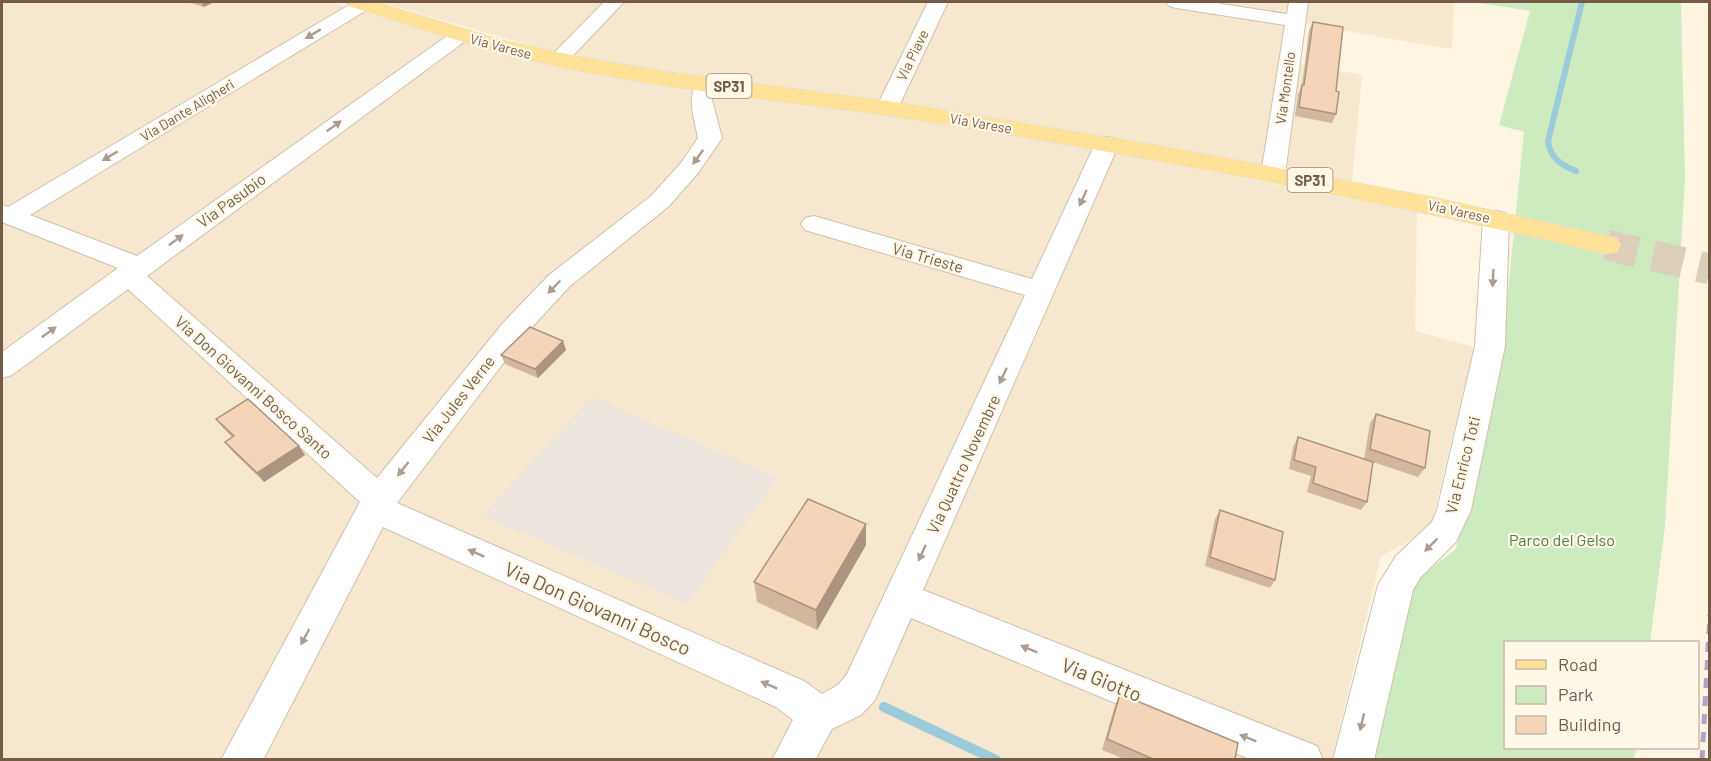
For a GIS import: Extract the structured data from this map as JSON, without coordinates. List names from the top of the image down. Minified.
{"streets":{"main road":["Via Varese","SP31"],"street":["Via Piave","Via Montello","Via Dante Aligheri","Via Pasubio","Via Trieste","Via Don Giovanni Bosco Santo","Via Jules Verne","Via Quattro Novembre","Via Enrico Toti","Via Don Giovanni Bosco","Via Giotto"]},"crossings":[["Via Varese","Via Piave"],["Via Varese","Via Montello"],["Via Varese","Via Dante Aligheri"],["Via Varese","Via Pasubio"],["Via Varese","Via Jules Verne"],["Via Varese","Via Quattro Novembre"],["Via Varese","Via Enrico Toti"],["Via Dante Aligheri","Via Don Giovanni Bosco Santo"],["Via Pasubio","Via Don Giovanni Bosco Santo"],["Via Trieste","Via Quattro Novembre"],["Via Don Giovanni Bosco Santo","Via Jules Verne"],["Via Don Giovanni Bosco Santo","Via Don Giovanni Bosco"],["Via Jules Verne","Via Don Giovanni Bosco"],["Via Quattro Novembre","Via Don Giovanni Bosco"],["Via Quattro Novembre","Via Giotto"]],"one_way":["Via Dante Aligheri","Via Pasubio","Via Jules Verne","Via Quattro Novembre","Via Enrico Toti","Via Don Giovanni Bosco","Via Giotto"],"parks":["Parco del Gelso"],"legend":["Road","Park","Building"]}
